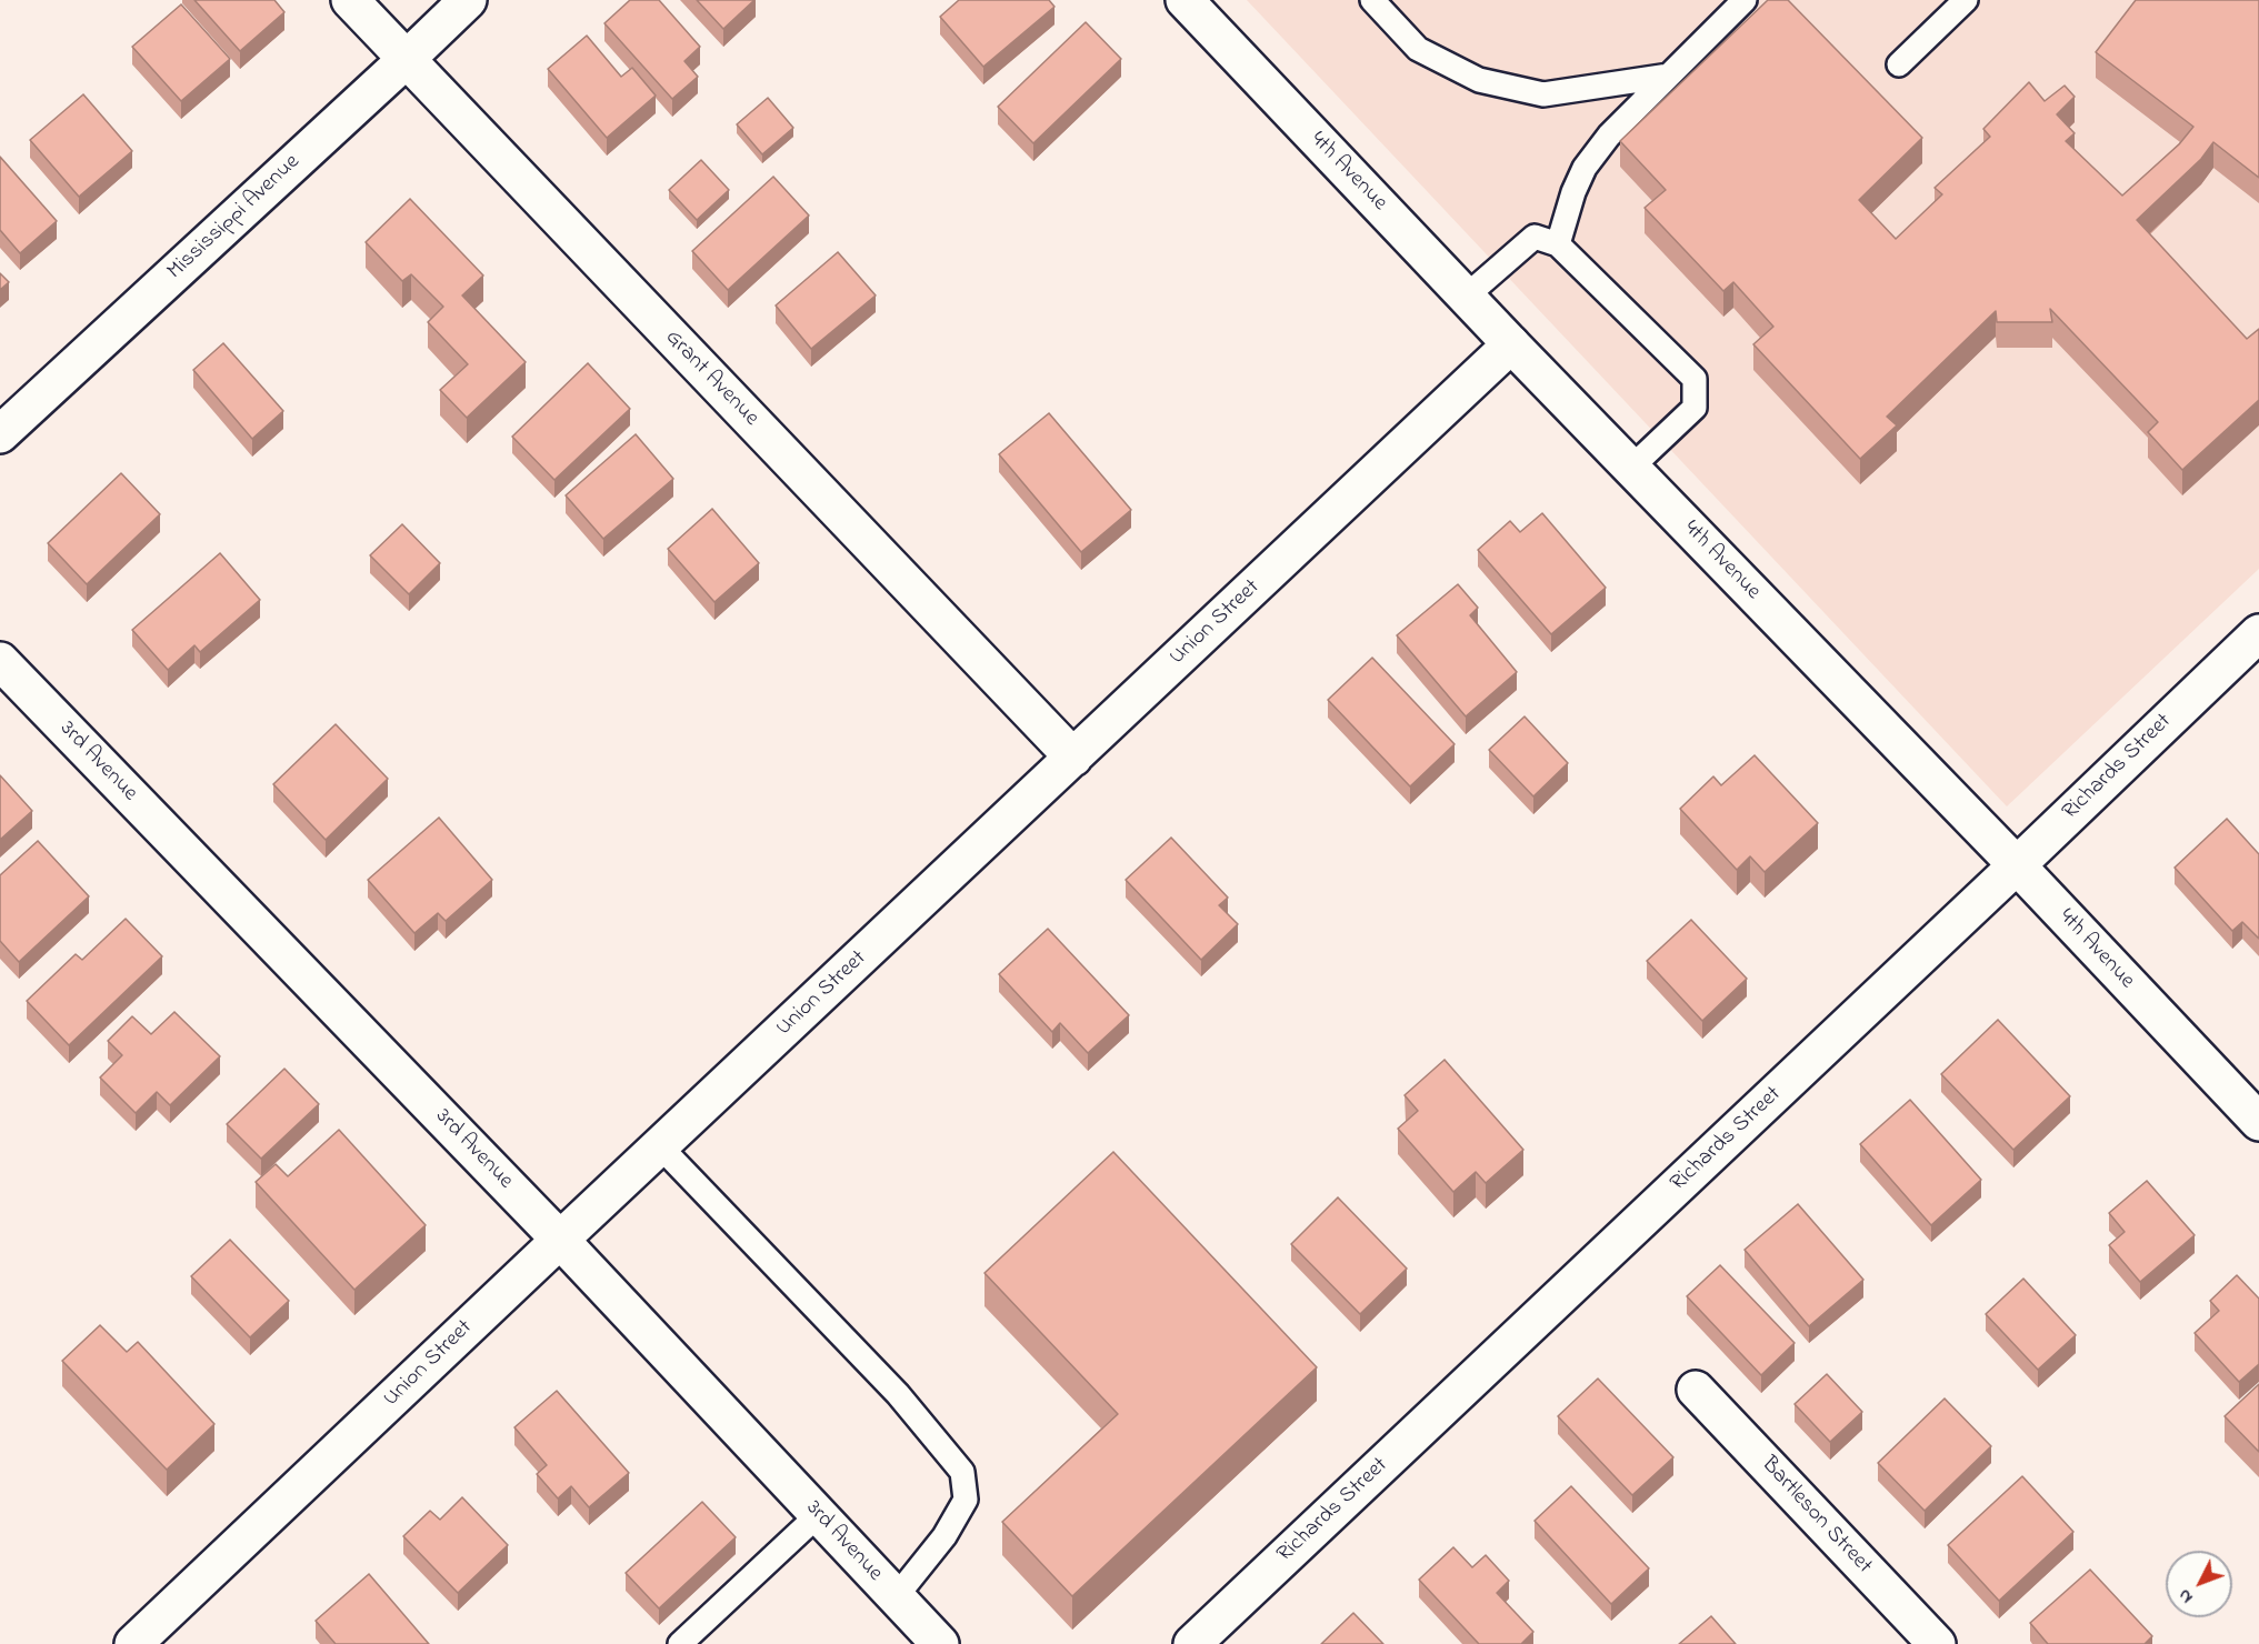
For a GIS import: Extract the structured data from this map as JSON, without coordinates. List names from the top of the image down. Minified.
{"streets":{"street":["4th Avenue","Mississippi Avenue","Grant Avenue","Union Street","3rd Avenue","Richards Street","Bartleson Street"]},"crossings":[["4th Avenue","Union Street"],["4th Avenue","Richards Street"],["Mississippi Avenue","Grant Avenue"],["Grant Avenue","Union Street"],["Union Street","3rd Avenue"]],"north":"bottom left"}
